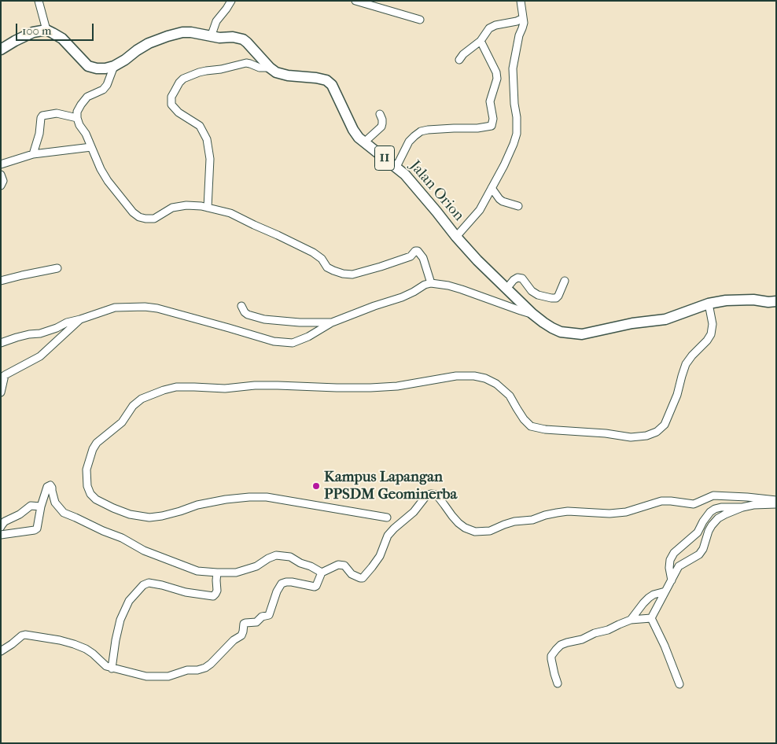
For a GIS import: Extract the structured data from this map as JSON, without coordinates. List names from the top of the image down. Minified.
{"streets":{"highway":["11","Jalan Orion"]},"places":["Kampus Lapangan PPSDM Geominerba"],"scale_bar":"100 m"}
